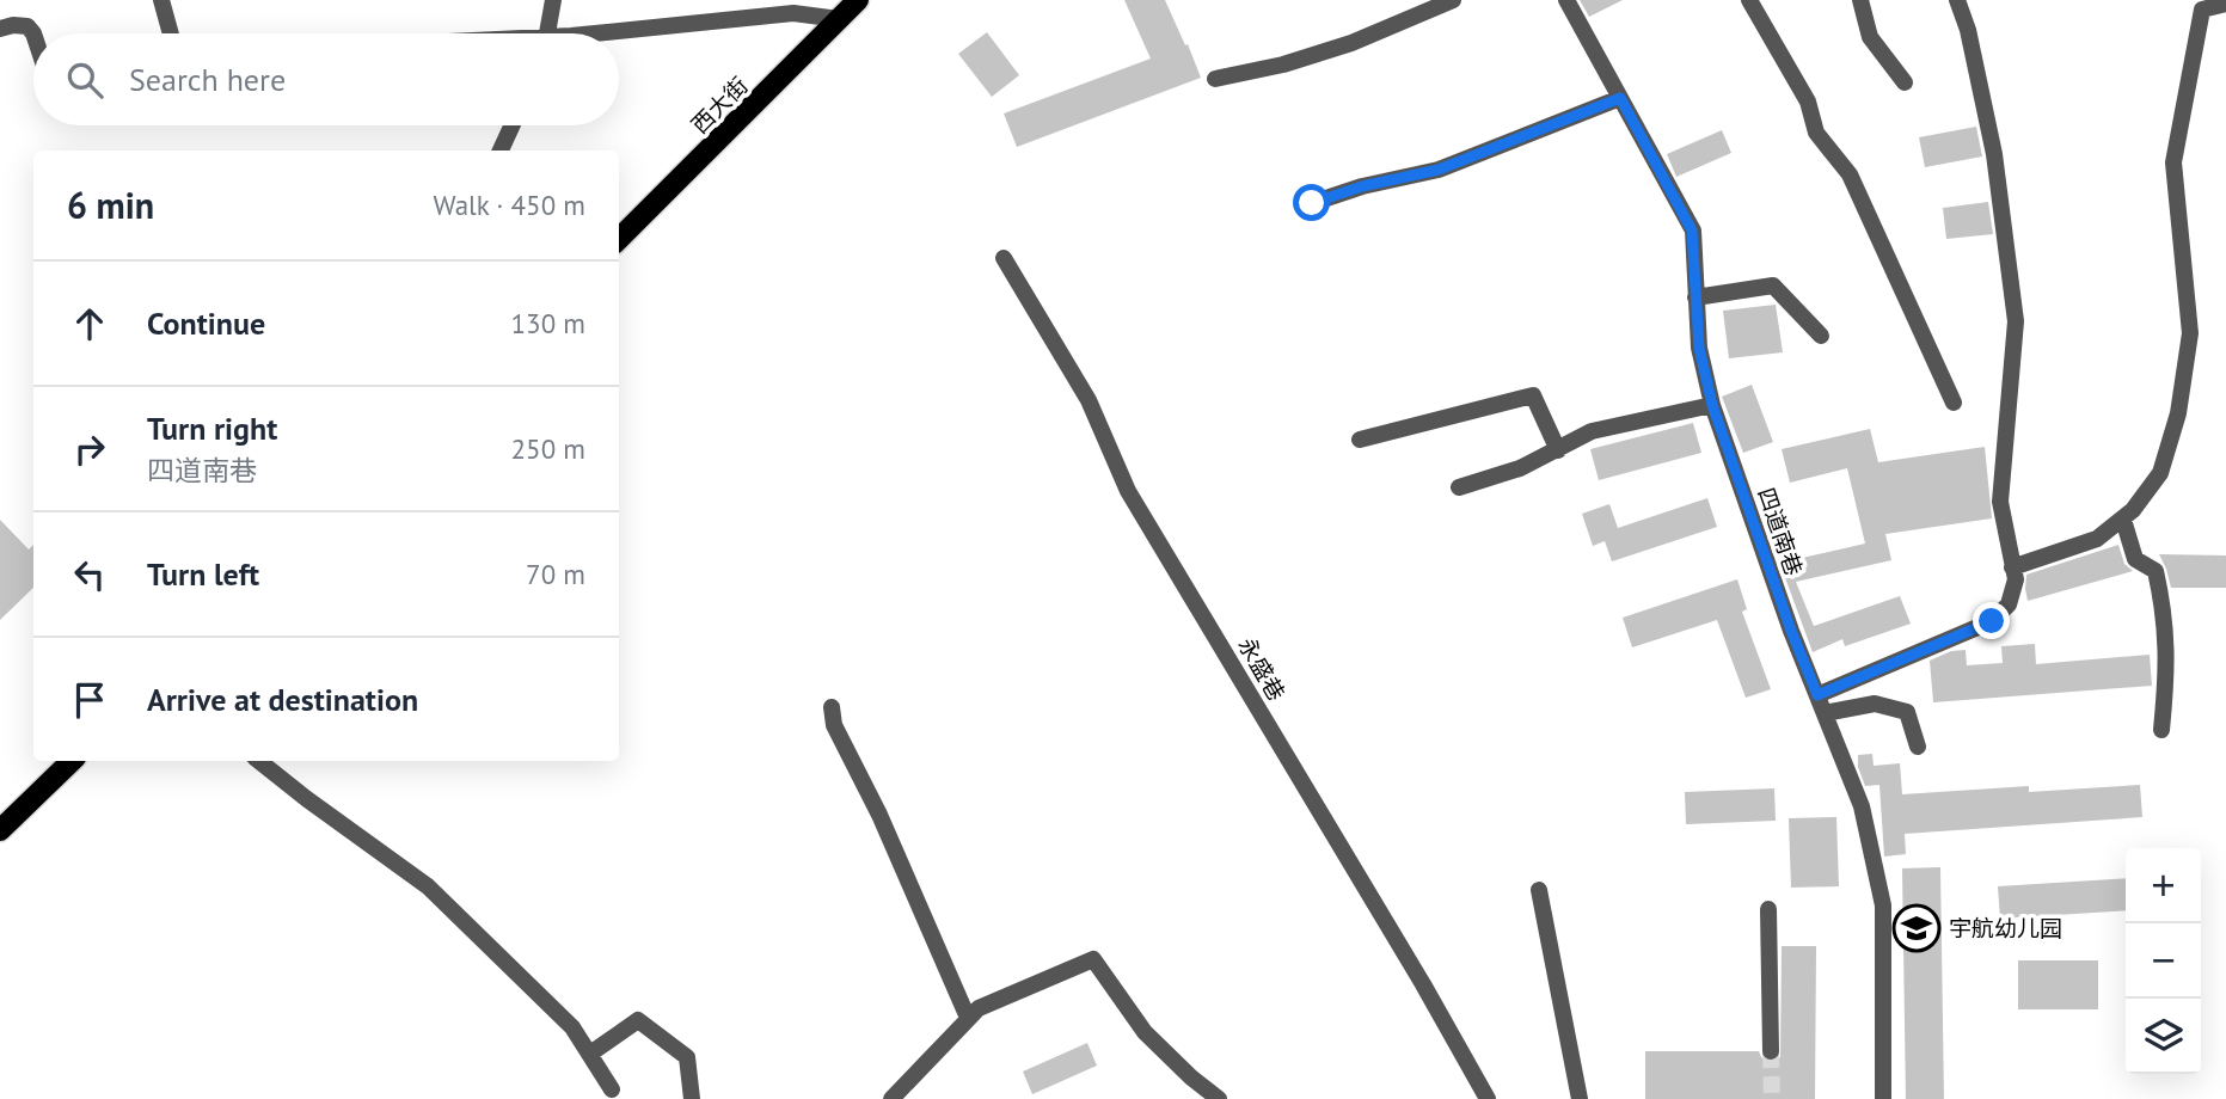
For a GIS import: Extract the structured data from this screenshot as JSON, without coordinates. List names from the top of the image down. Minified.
{"streets":{"main road":["西大街"],"street":["四道南巷","永盛巷"]},"places":{"school or university":["宇航幼儿园"]},"page":{"search":"Search here","heading":["6 min","Walk · 450 m"],"list":[["Continue","130 m"],["Turn right","四道南巷","250 m"],["Turn left","70 m"],"Arrive at destination"],"map_buttons":["+","−"]}}
